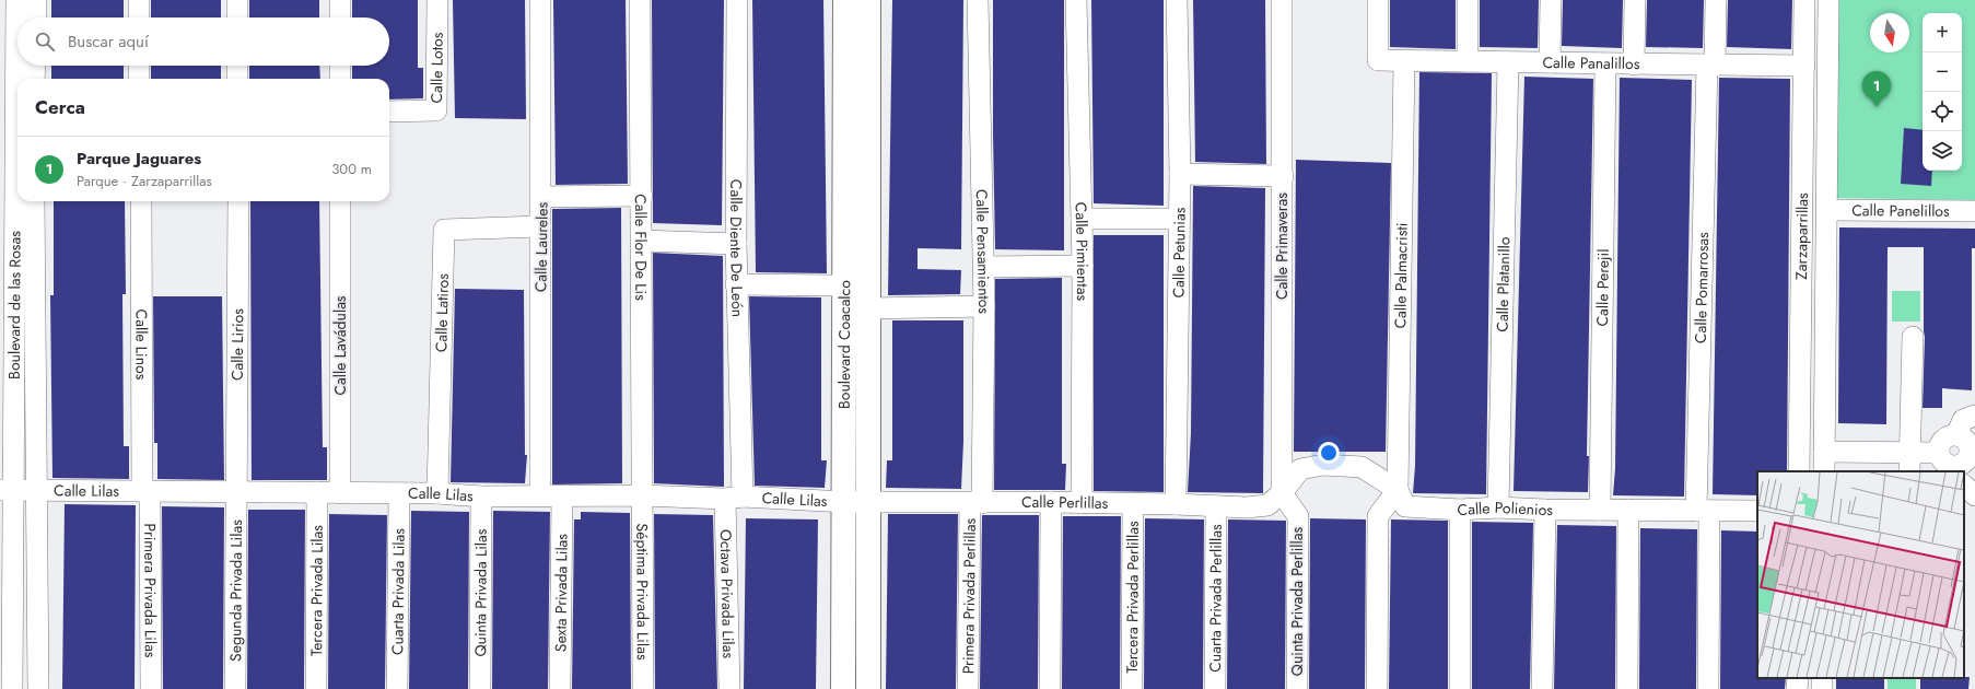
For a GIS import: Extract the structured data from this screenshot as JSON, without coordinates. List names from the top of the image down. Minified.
{"streets":{"main road":["Boulevard Coacalco"],"street":["Calle Panalillos","Calle Lotos","Calle Panelillos","Zarzaparrillas","Calle Primaveras","Calle Laureles","Calle Flor De Lis","Calle Diente De León","Calle Pensamientos","Calle Pimientas","Calle Petunias","Calle Palmacristi","Calle Platanillo","Calle Perejil","Calle Pomarrosas","Boulevard de las Rosas","Calle Latiros","Calle Linos","Calle Lirios","Calle Lavádulas","Calle Lilas","Calle Perlillas","Calle Polienios","Primera Privada Lilas","Segunda Privada Lilas","Tercera Privada Lilas","Cuarta Privada Lilas","Séptima Privada Lilas","Quinta Privada Lilas","Sexta Privada Lilas","Octava Privada Lilas","Primera Privada Perlillas","Tercera Privada Perlillas","Cuarta Privada Perlillas","Quinta Privada Perlillas"]},"crossings":[["Calle Panalillos","Zarzaparrillas"],["Calle Panalillos","Calle Palmacristi"],["Calle Panalillos","Calle Platanillo"],["Calle Panalillos","Calle Perejil"],["Calle Panalillos","Calle Pomarrosas"],["Calle Panelillos","Zarzaparrillas"],["Calle Primaveras","Calle Perlillas"],["Calle Primaveras","Calle Polienios"],["Calle Primaveras","Quinta Privada Perlillas"],["Calle Laureles","Calle Latiros"],["Calle Laureles","Calle Lilas"],["Calle Flor De Lis","Calle Lilas"],["Calle Flor De Lis","Séptima Privada Lilas"],["Calle Diente De León","Calle Lilas"],["Calle Diente De León","Octava Privada Lilas"],["Calle Pensamientos","Calle Perlillas"],["Calle Pensamientos","Primera Privada Perlillas"],["Calle Pimientas","Calle Perlillas"],["Calle Petunias","Calle Perlillas"],["Calle Palmacristi","Calle Polienios"],["Calle Platanillo","Calle Polienios"],["Calle Perejil","Calle Polienios"],["Calle Pomarrosas","Calle Polienios"],["Boulevard de las Rosas","Calle Lilas"],["Calle Latiros","Calle Lilas"],["Calle Linos","Calle Lilas"],["Calle Linos","Primera Privada Lilas"],["Calle Lirios","Calle Lilas"],["Calle Lirios","Segunda Privada Lilas"],["Boulevard Coacalco","Calle Lilas"],["Boulevard Coacalco","Calle Perlillas"],["Calle Lavádulas","Calle Lilas"],["Calle Lilas","Calle Perlillas"],["Calle Lilas","Primera Privada Lilas"],["Calle Lilas","Segunda Privada Lilas"],["Calle Lilas","Tercera Privada Lilas"],["Calle Lilas","Cuarta Privada Lilas"],["Calle Lilas","Séptima Privada Lilas"],["Calle Lilas","Quinta Privada Lilas"],["Calle Lilas","Sexta Privada Lilas"],["Calle Lilas","Octava Privada Lilas"],["Calle Perlillas","Calle Polienios"],["Calle Perlillas","Primera Privada Perlillas"],["Calle Perlillas","Tercera Privada Perlillas"],["Calle Perlillas","Cuarta Privada Perlillas"],["Calle Perlillas","Quinta Privada Perlillas"],["Calle Polienios","Quinta Privada Perlillas"]],"north":"bottom","page":{"map_buttons":["+","−"],"search":"Buscar aquí","pins":"1","heading":"Cerca","list":[{"mark":"1","name":"Parque Jaguares","note":"Parque · Zarzaparrillas","value":"300 m"}]}}
